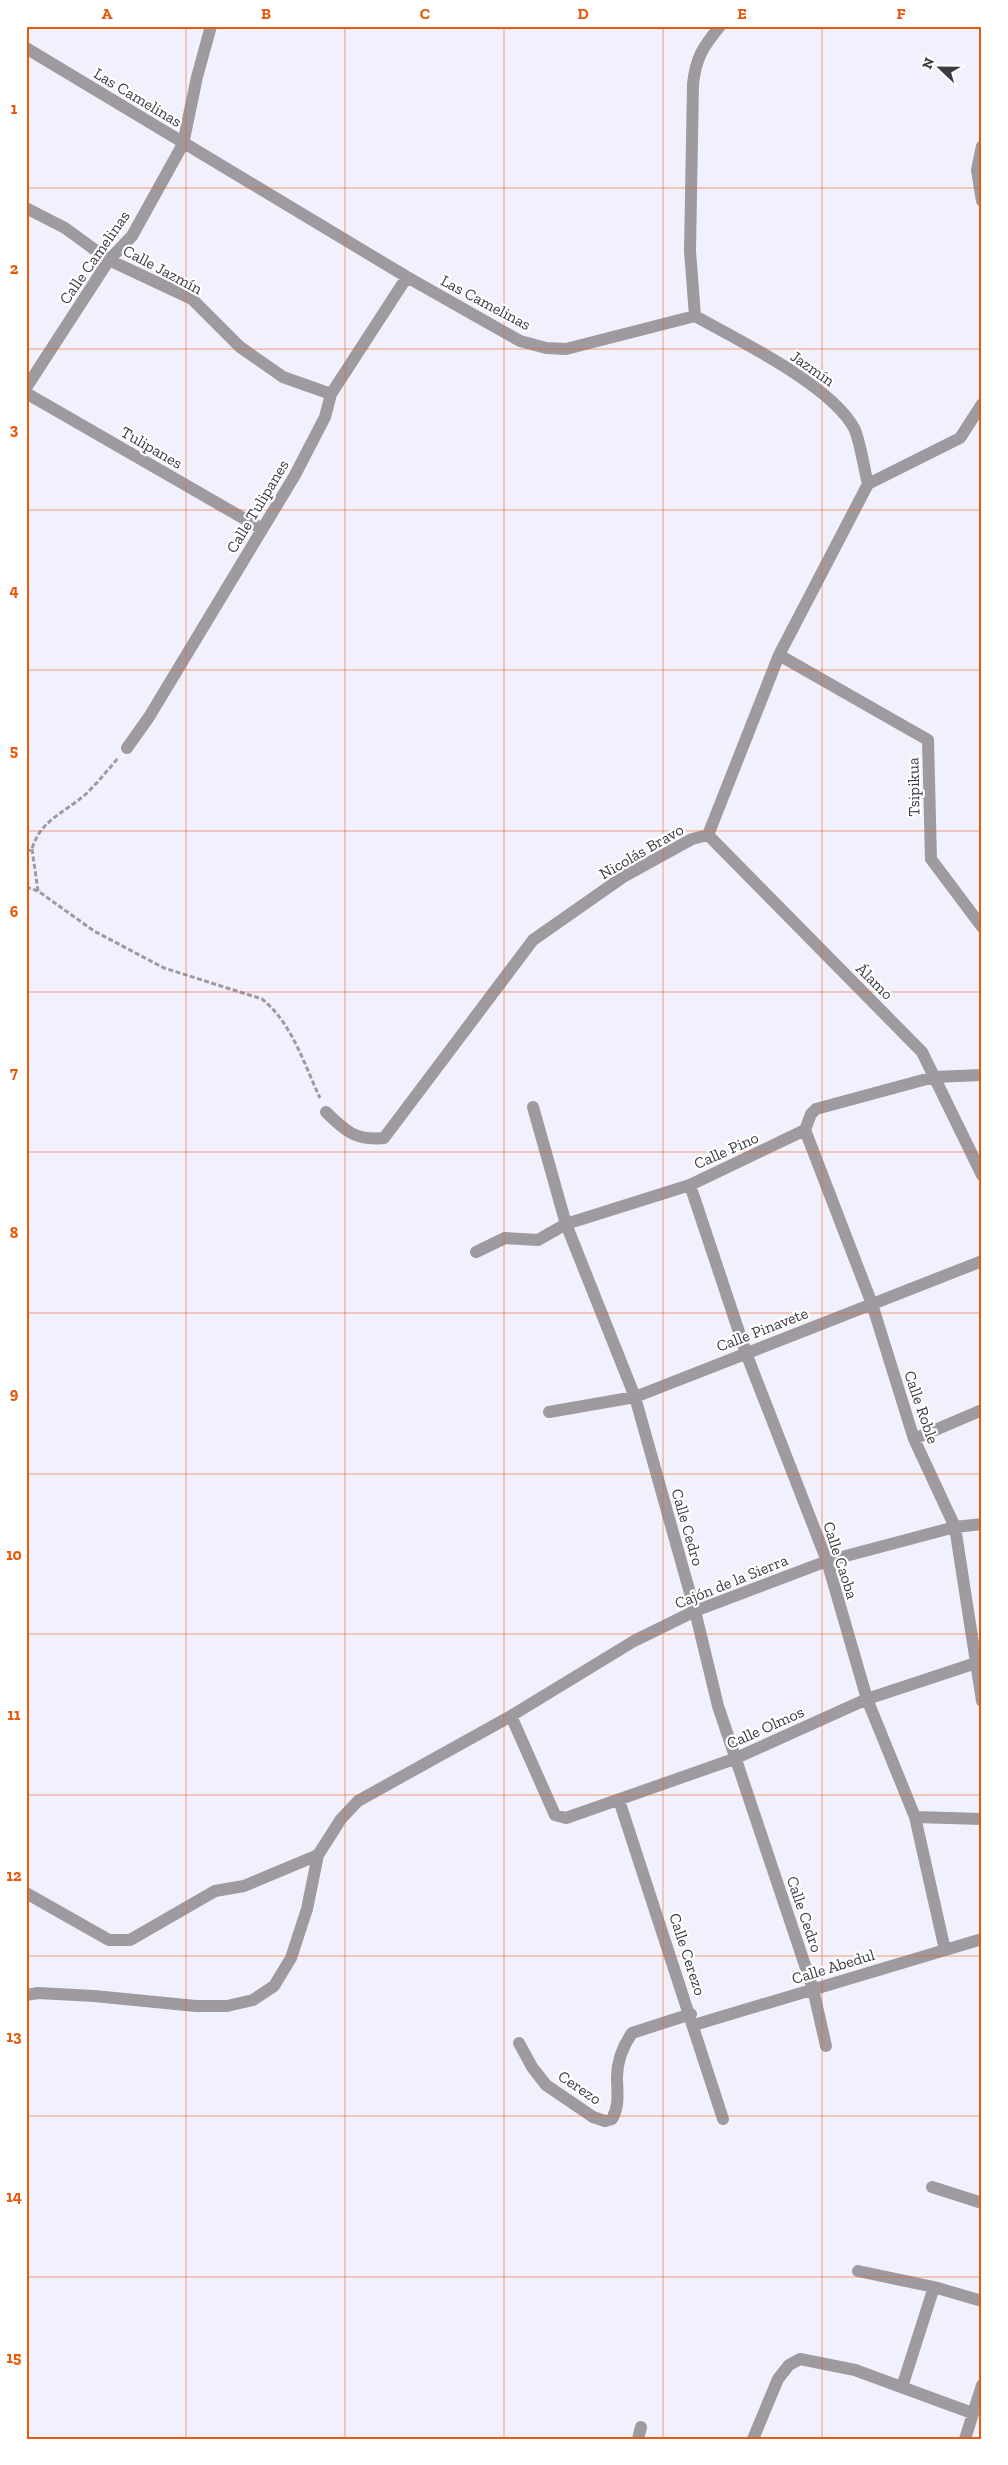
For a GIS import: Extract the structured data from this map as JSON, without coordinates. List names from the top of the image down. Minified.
{"streets":{"street":["Las Camelinas","Calle Camelinas","Calle Jazmín","Jazmín","Tulipanes","Calle Tulipanes","Tsipikua","Nicolás Bravo","Álamo","Calle Pino","Calle Pinavete","Calle Roble","Calle Cedro","Calle Caoba","Cajón de la Sierra","Calle Olmos","Calle Cerezo","Calle Abedul","Cerezo"]},"crossings":[["Las Camelinas","Calle Camelinas"],["Las Camelinas","Jazmín"],["Las Camelinas","Calle Tulipanes"],["Calle Camelinas","Calle Jazmín"],["Calle Jazmín","Calle Tulipanes"],["Jazmín","Nicolás Bravo"],["Tulipanes","Calle Tulipanes"],["Tsipikua","Nicolás Bravo"],["Nicolás Bravo","Álamo"],["Calle Pino","Calle Roble"],["Calle Pino","Calle Cedro"],["Calle Pino","Calle Caoba"],["Calle Pinavete","Calle Roble"],["Calle Pinavete","Calle Cedro"],["Calle Pinavete","Calle Caoba"],["Calle Roble","Cajón de la Sierra"],["Calle Roble","Calle Olmos"],["Calle Cedro","Cajón de la Sierra"],["Calle Cedro","Calle Olmos"],["Calle Cedro","Calle Abedul"],["Calle Caoba","Cajón de la Sierra"],["Calle Caoba","Calle Olmos"],["Calle Caoba","Calle Abedul"],["Cajón de la Sierra","Calle Olmos"],["Calle Olmos","Calle Cerezo"],["Calle Cerezo","Calle Abedul"],["Calle Cerezo","Cerezo"],["Calle Abedul","Cerezo"]],"north":"left","grid":{"columns":["A","B","C","D","E","F"],"rows":["1","2","3","4","5","6","7","8","9","10","11","12","13","14","15"]}}
